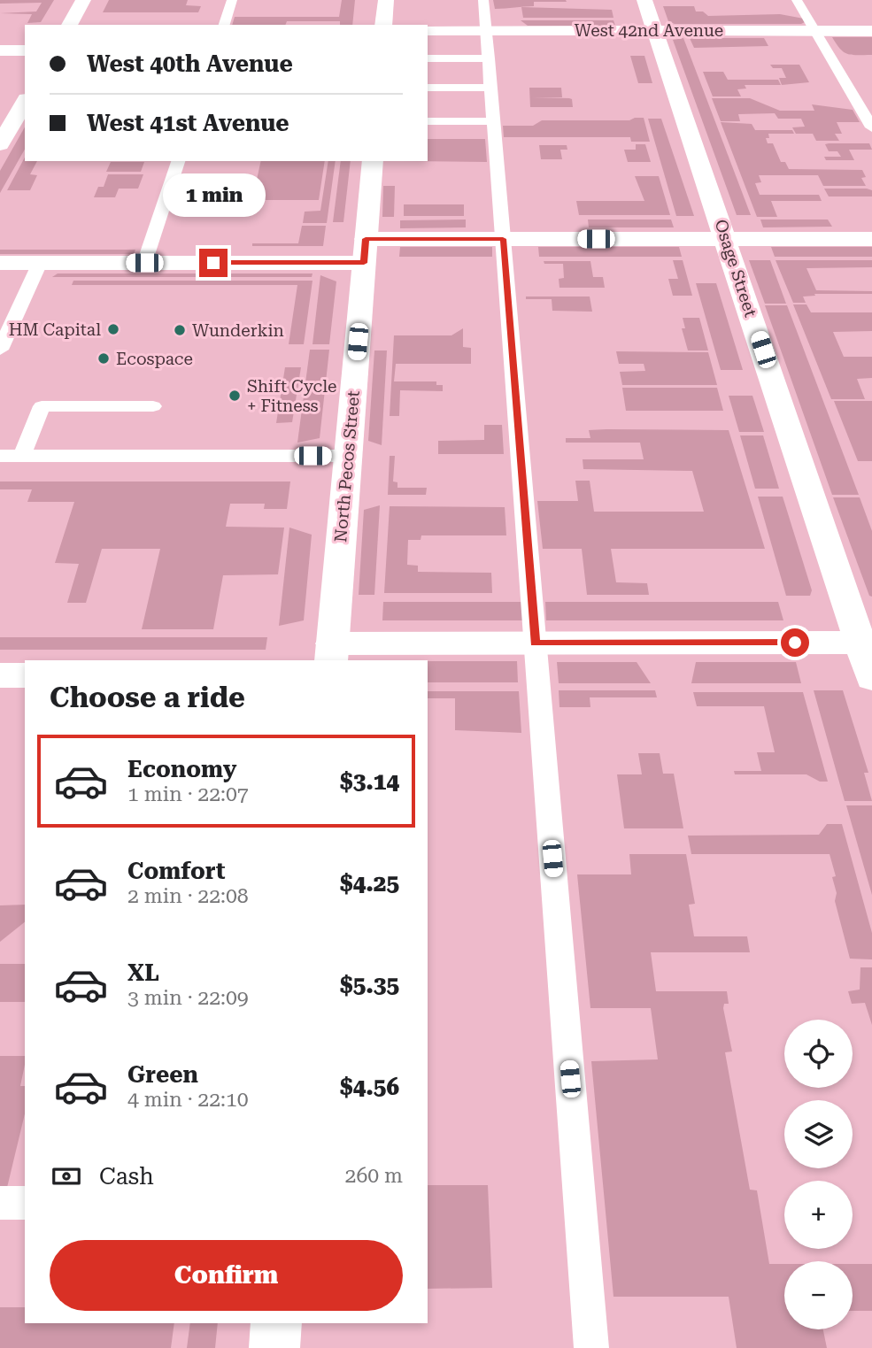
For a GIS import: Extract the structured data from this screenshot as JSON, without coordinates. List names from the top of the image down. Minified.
{"streets":{"street":["West 42nd Avenue","Osage Street","North Pecos Street"]},"crossings":[["West 42nd Avenue","Osage Street"]],"places":["HM Capital","Wunderkin","Ecospace","Shift Cycle + Fitness"],"page":{"banner":["West 40th Avenue","West 41st Avenue"],"bubble":"1 min","heading":"Choose a ride","list":[{"name":"Economy","note":"1 min · 22:07","value":"$3.14"},{"name":"Comfort","note":"2 min · 22:08","value":"$4.25"},{"name":"XL","note":"3 min · 22:09","value":"$5.35"},{"name":"Green","note":"4 min · 22:10","value":"$4.56"}],"map_buttons":["+","−"],"pay":["Cash","260 m"],"buttons":"Confirm"}}
